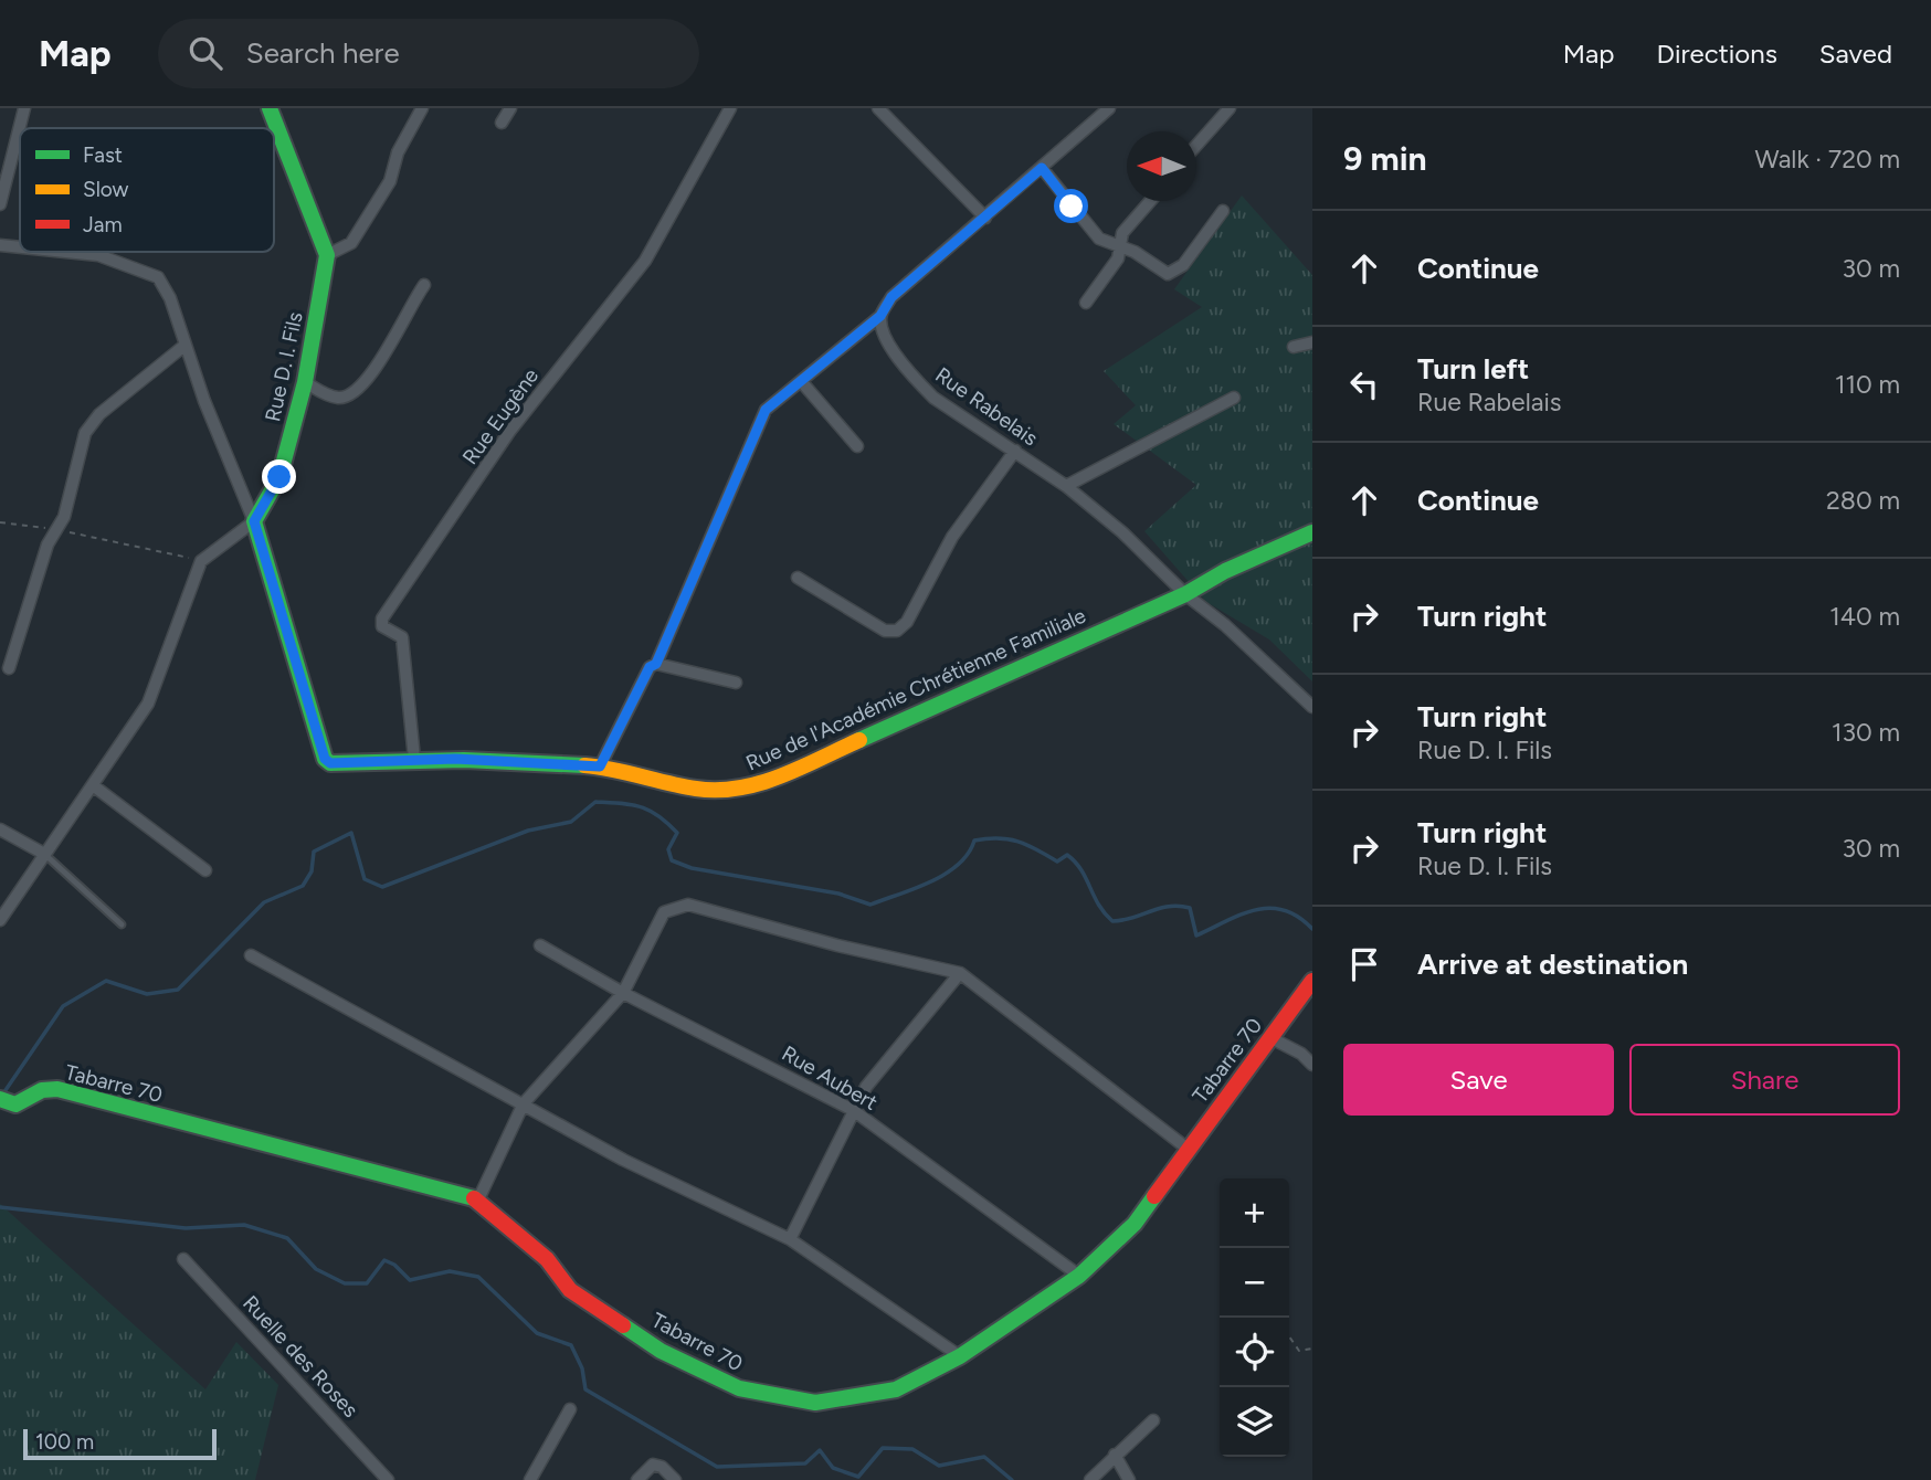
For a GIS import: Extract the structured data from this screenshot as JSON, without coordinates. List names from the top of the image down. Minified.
{"streets":{"street":["Rue D. I. Fils","Rue Rabelais","Rue Eugène","Rue de l'Académie Chrétienne Familiale","Tabarre 70","Rue Aubert","Ruelle des Roses"]},"crossings":[["Rue D. I. Fils","Rue de l'Académie Chrétienne Familiale"],["Rue Rabelais","Rue de l'Académie Chrétienne Familiale"],["Rue Eugène","Rue de l'Académie Chrétienne Familiale"],["Tabarre 70","Rue Aubert"]],"legend":["Fast","Slow","Jam"],"scale_bar":"100 m","north":"left","page":{"header":"Map","search":"Search here","nav":["Map","Directions","Saved"],"heading":["9 min","Walk · 720 m"],"list":[["Continue","30 m"],["Turn left","Rue Rabelais","110 m"],["Continue","280 m"],["Turn right","140 m"],["Turn right","Rue D. I. Fils","130 m"],["Turn right","Rue D. I. Fils","30 m"],"Arrive at destination"],"buttons":["Save","Share"],"map_buttons":["+","−"],"scale":"100 m"}}
